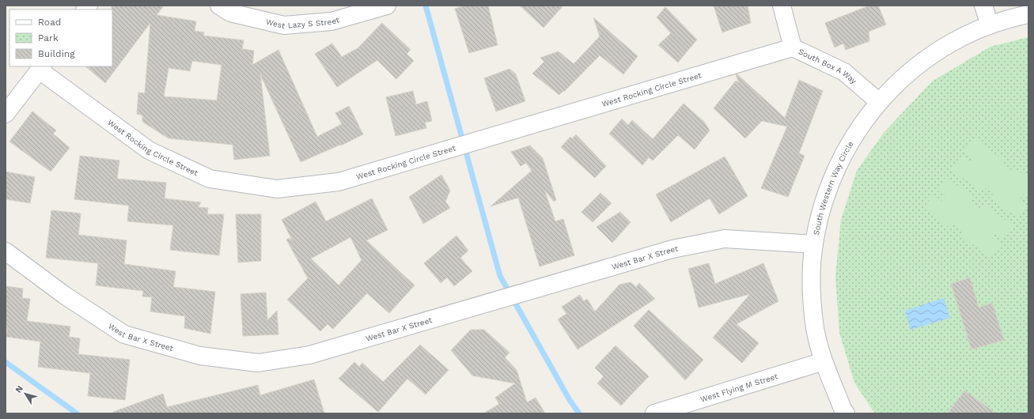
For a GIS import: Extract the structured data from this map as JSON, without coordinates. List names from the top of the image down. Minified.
{"streets":{"street":["West Lazy S Street","South Box A Way","West Rocking Circle Street","South Western Way Circle","West Bar X Street","West Flying M Street"]},"crossings":[["South Box A Way","West Rocking Circle Street"],["South Box A Way","South Western Way Circle"],["South Western Way Circle","West Bar X Street"],["South Western Way Circle","West Flying M Street"]],"legend":["Road","Park","Building"],"north":"top left"}
